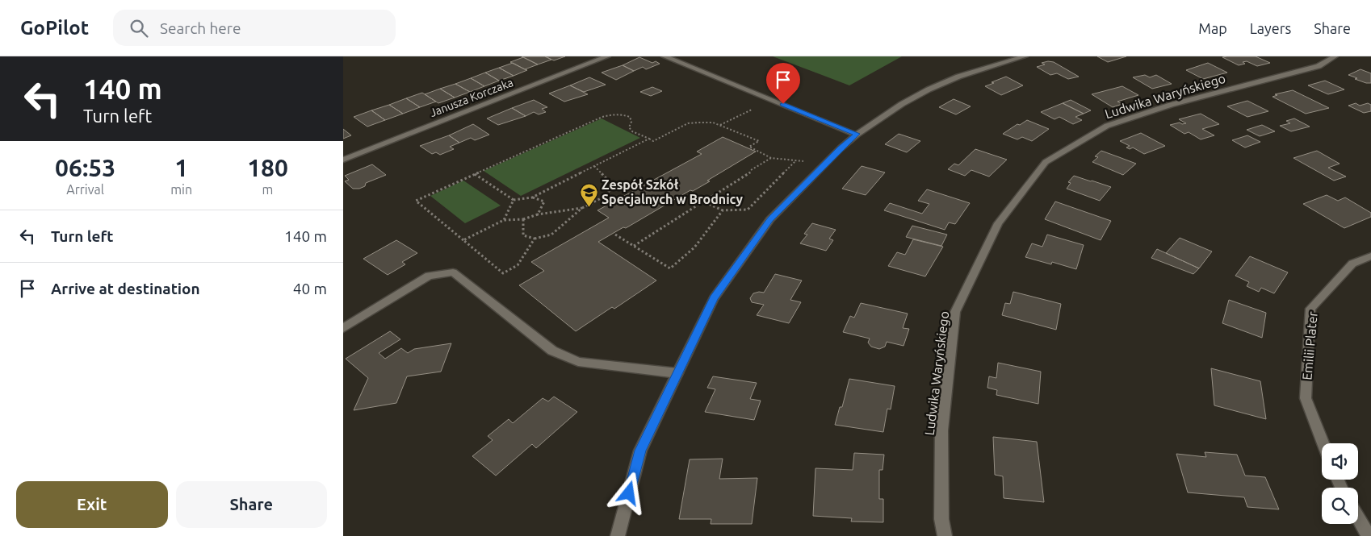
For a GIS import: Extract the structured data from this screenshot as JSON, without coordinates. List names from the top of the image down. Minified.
{"streets":{"street":["Ludwika Waryńskiego","Janusza Korczaka","Emilii Plater"]},"places":{"school or university":["Zespół Szkół Specjalnych w Brodnicy"]},"page":{"header":"GoPilot","search":"Search here","nav":["Map","Layers","Share"],"turn":["140 m","Turn left"],"eta":["06:53","Arrival","1","min","180","m"],"list":[{"name":"Turn left","value":"140 m"},{"name":"Arrive at destination","value":"40 m"}],"buttons":["Exit","Share"]}}
